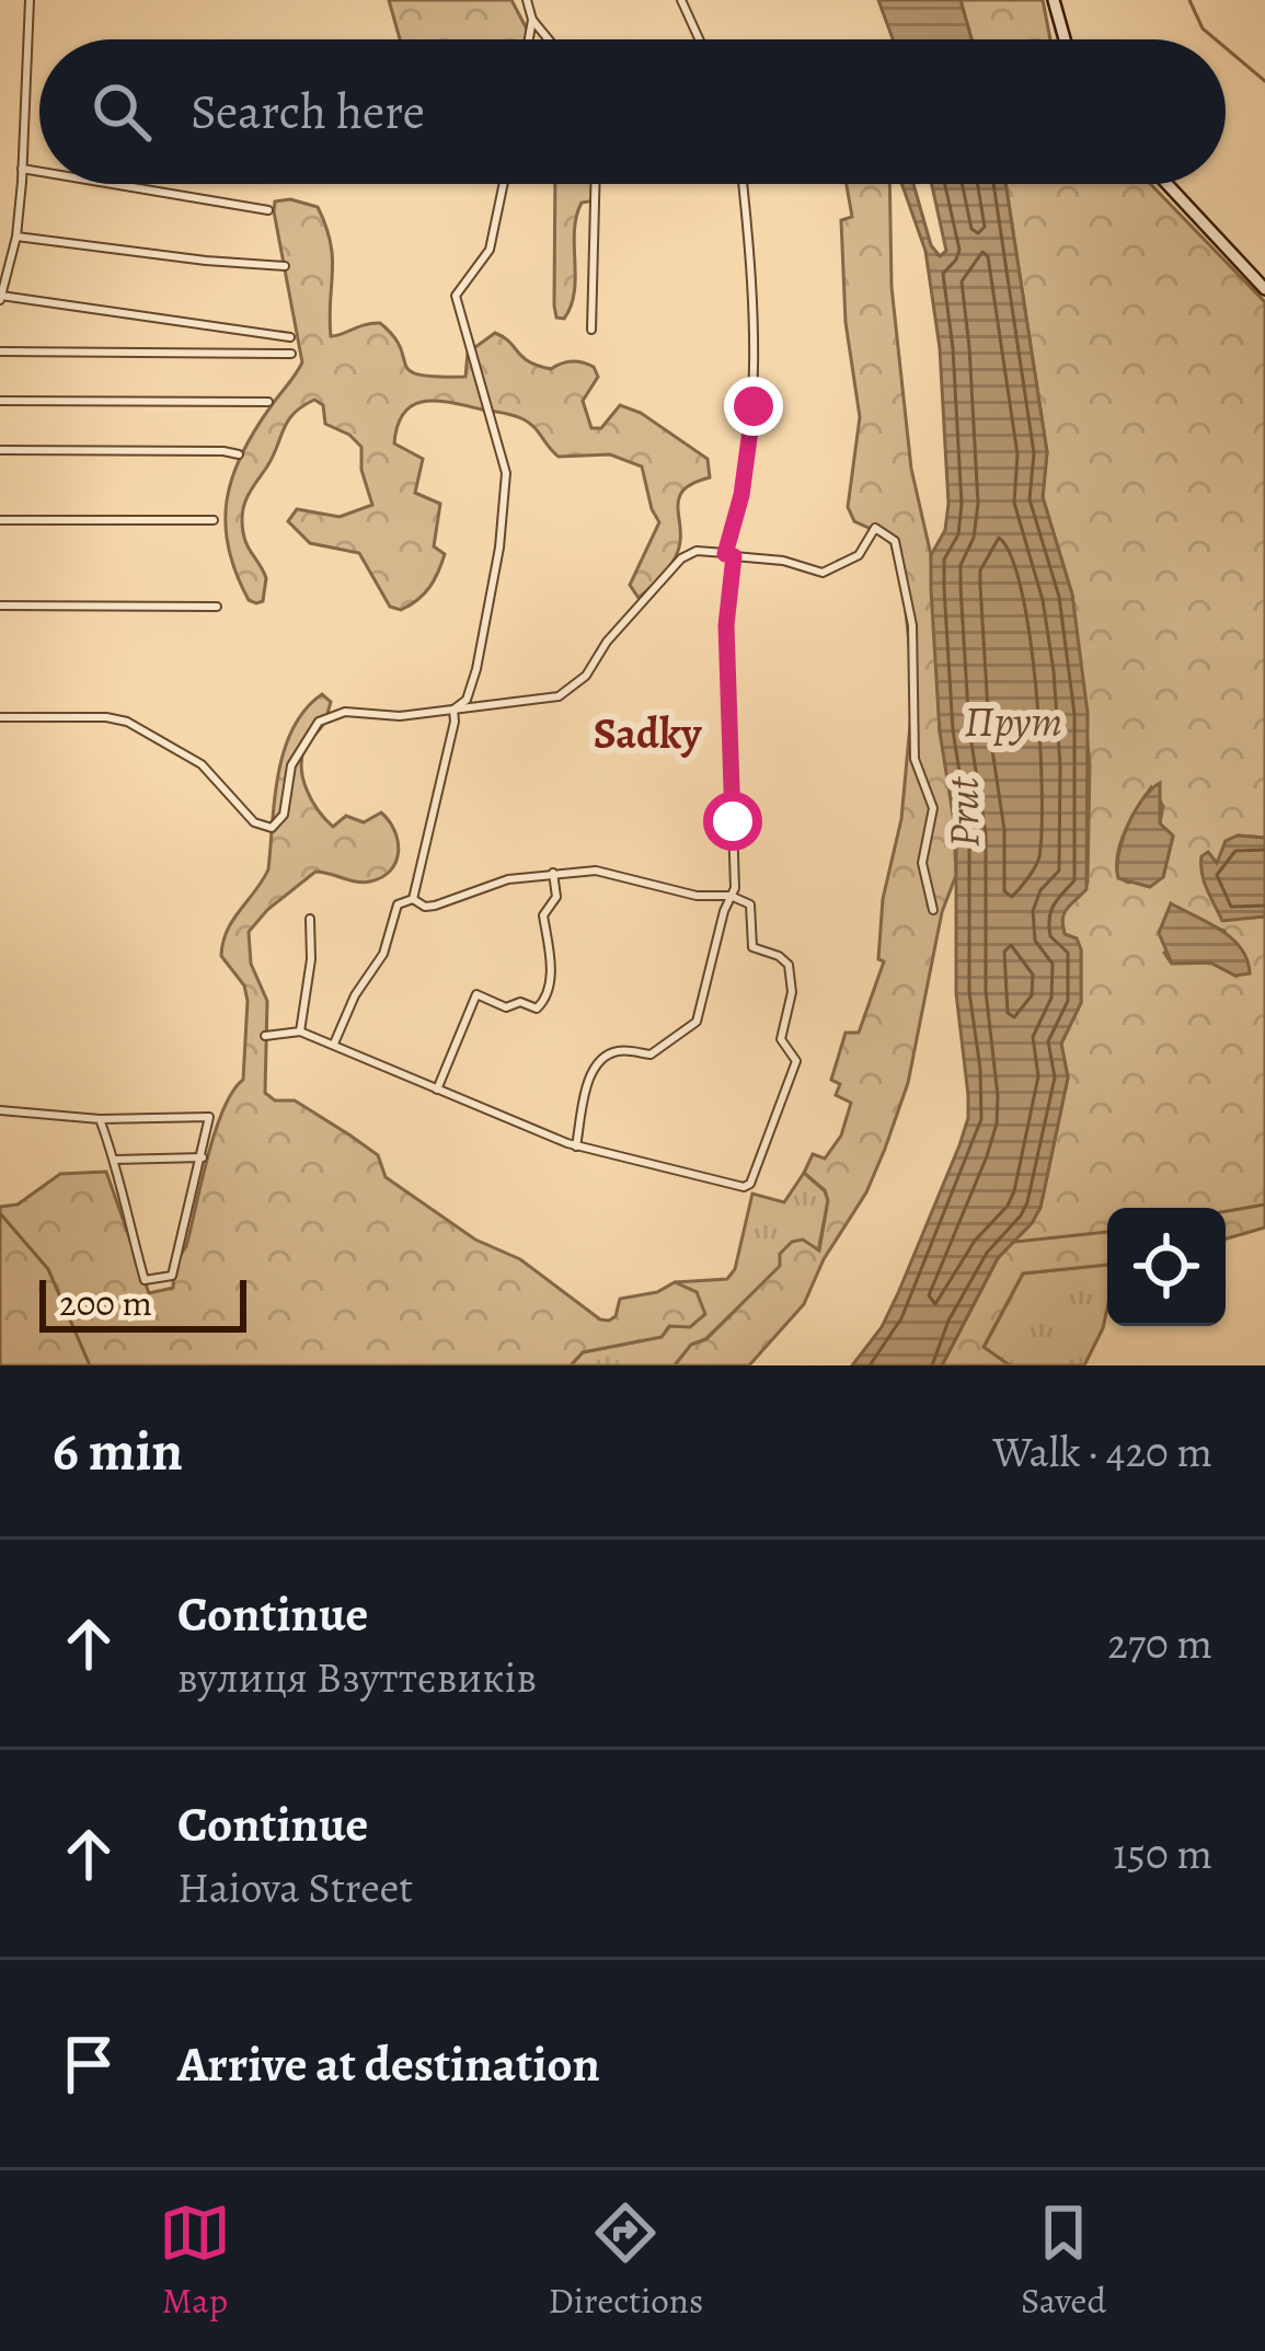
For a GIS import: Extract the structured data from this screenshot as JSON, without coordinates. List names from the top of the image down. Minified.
{"districts":["Sadky"],"water":["Прут","Prut"],"scale_bar":"200 m","page":{"search":"Search here","scale":"200 m","heading":["6 min","Walk · 420 m"],"list":[["Continue","вулиця Взуттєвиків","270 m"],["Continue","Haiova Street","150 m"],"Arrive at destination"],"nav":["Map","Directions","Saved"]}}
